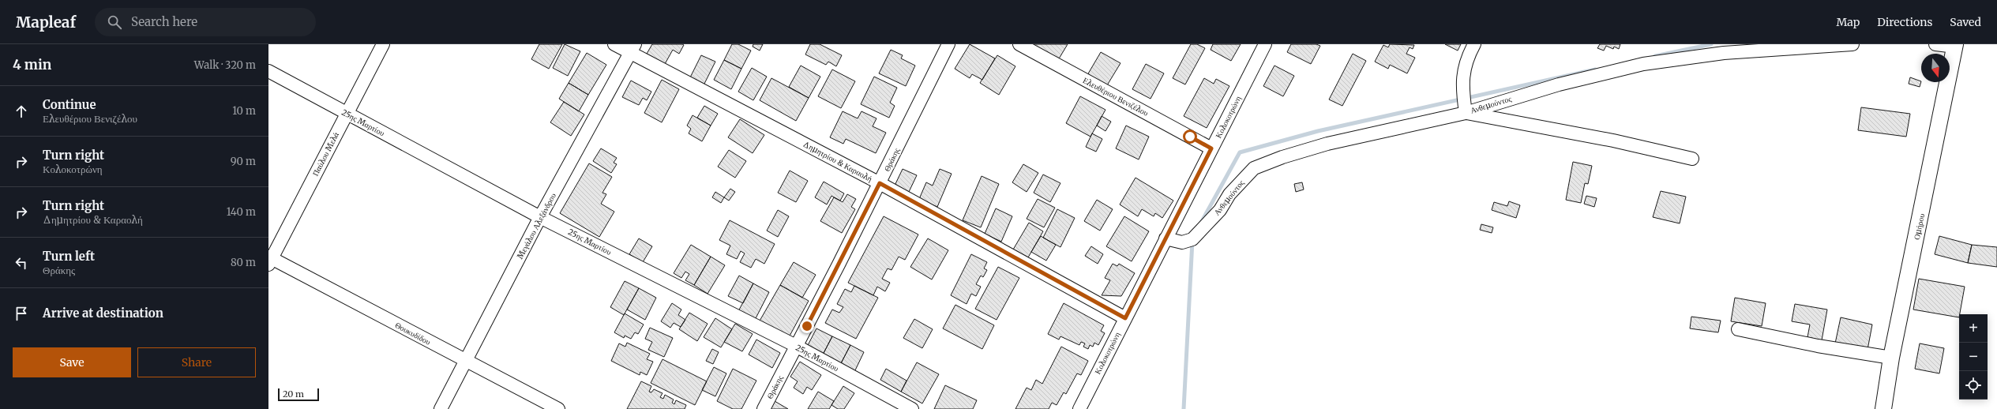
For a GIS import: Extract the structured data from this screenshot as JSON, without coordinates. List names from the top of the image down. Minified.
{"streets":{"street":["Ελευθέριου Βενιζέλου","Ανθεμούντος","Κολοκοτρώνη","25ης Μαρτίου","Παύλου Μελά","Θράκης","Δημητρίου & Καραολή","Μεγάλου Αλεξάνδρου","Ομήρου","Θουκυδίδου"]},"crossings":[["Ελευθέριου Βενιζέλου","Κολοκοτρώνη"],["Ανθεμούντος","Κολοκοτρώνη"],["Κολοκοτρώνη","Δημητρίου & Καραολή"],["25ης Μαρτίου","Παύλου Μελά"],["25ης Μαρτίου","Θράκης"],["25ης Μαρτίου","Μεγάλου Αλεξάνδρου"],["Παύλου Μελά","Θουκυδίδου"],["Θράκης","Δημητρίου & Καραολή"],["Δημητρίου & Καραολή","Μεγάλου Αλεξάνδρου"],["Μεγάλου Αλεξάνδρου","Θουκυδίδου"]],"scale_bar":"20 m","north":"bottom","page":{"header":"Mapleaf","search":"Search here","nav":["Map","Directions","Saved"],"heading":["4 min","Walk · 320 m"],"list":[["Continue","Ελευθέριου Βενιζέλου","10 m"],["Turn right","Κολοκοτρώνη","90 m"],["Turn right","Δημητρίου & Καραολή","140 m"],["Turn left","Θράκης","80 m"],"Arrive at destination"],"map_buttons":["+","−"],"buttons":["Save","Share"],"scale":"20 m"}}
